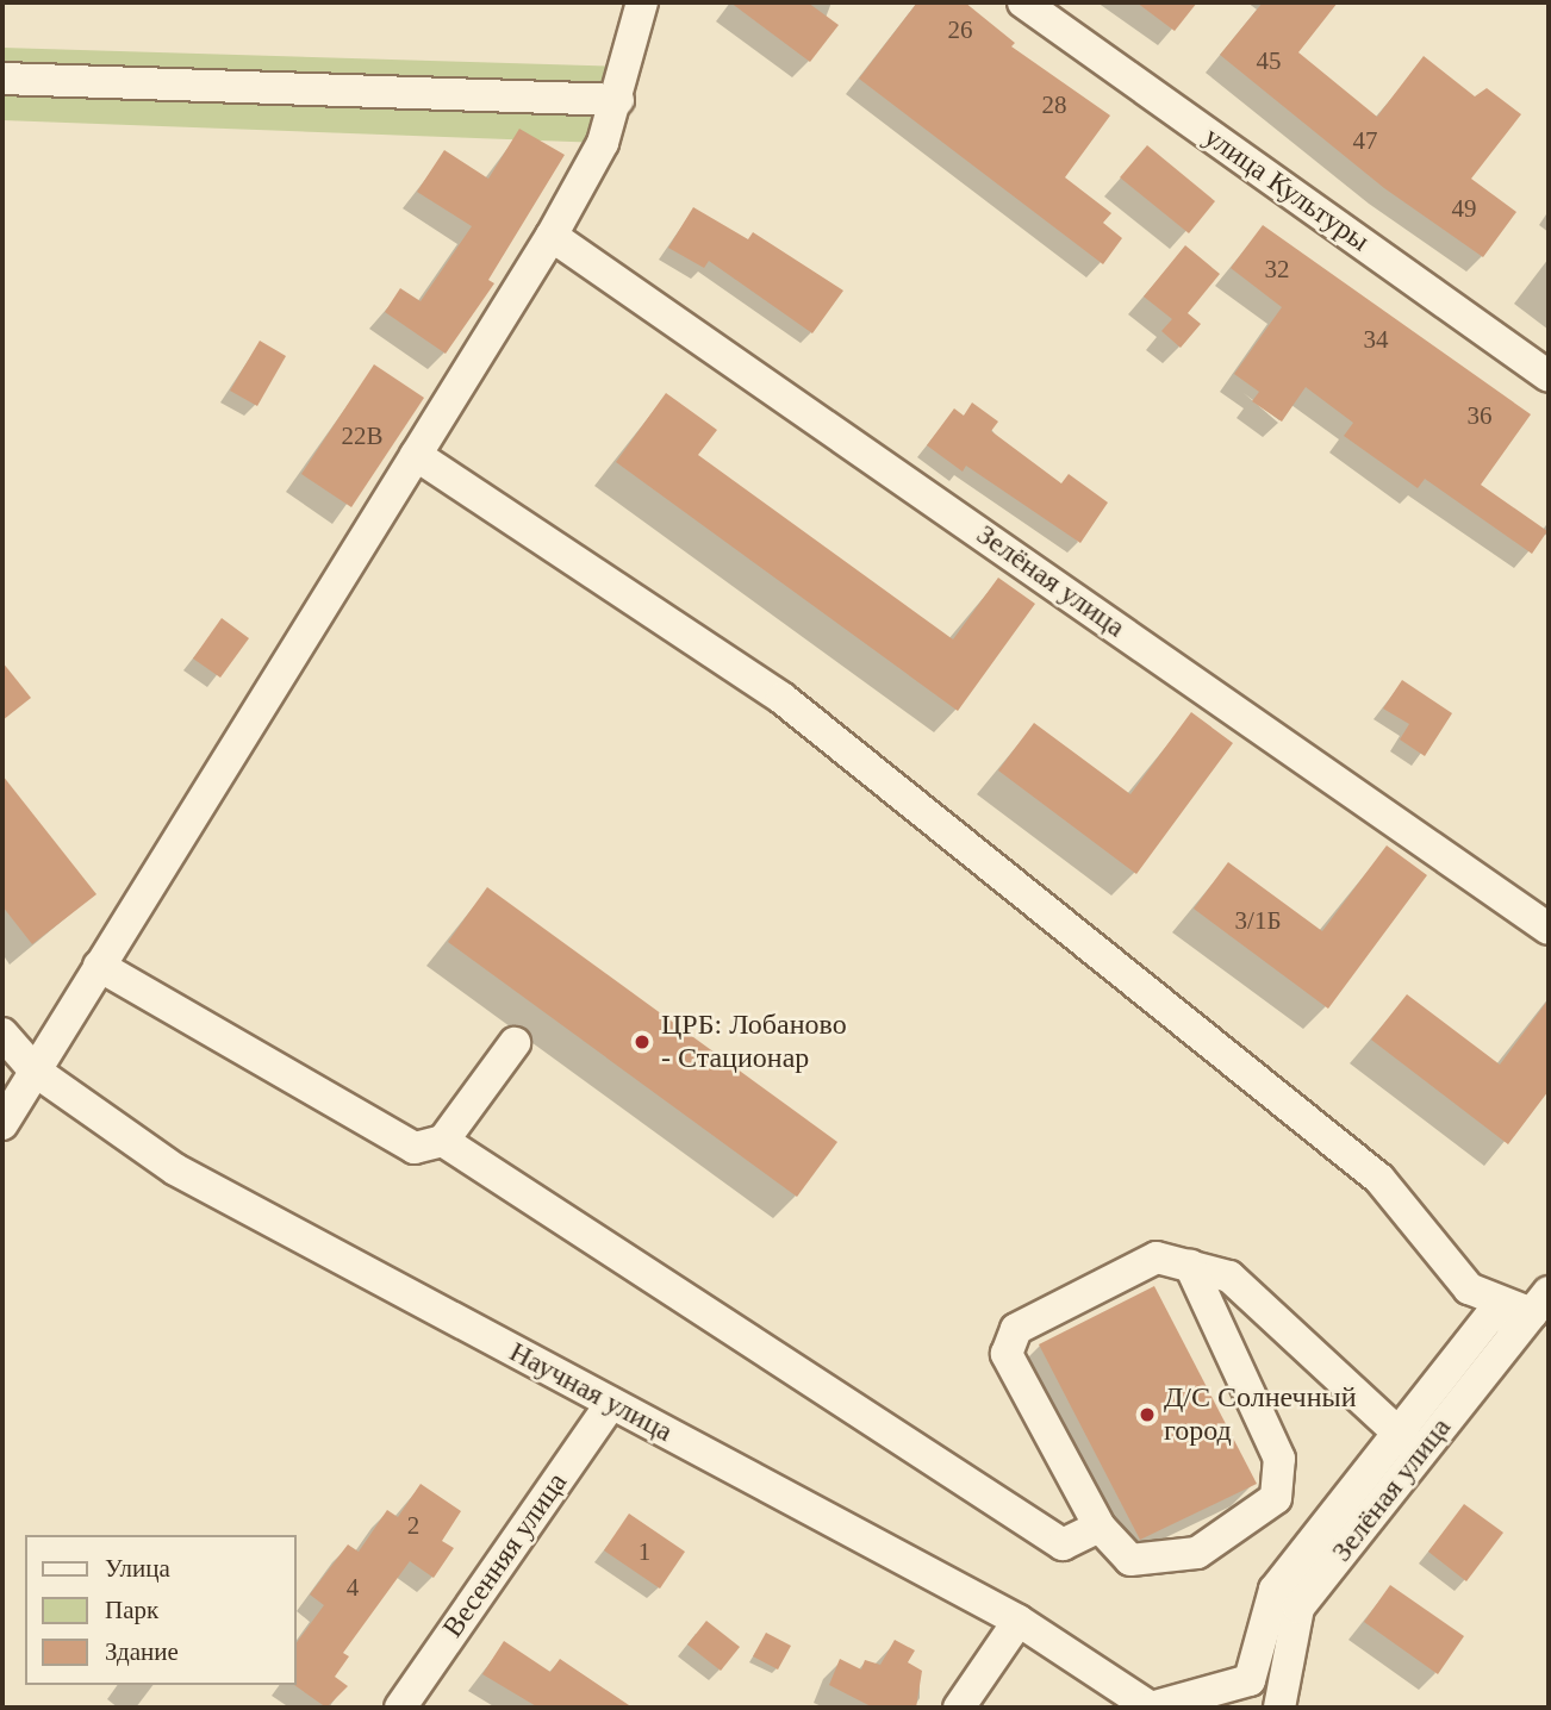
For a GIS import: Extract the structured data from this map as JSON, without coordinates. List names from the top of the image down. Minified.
{"streets":{"street":["улица Культуры","Зелёная улица","Научная улица","Весенняя улица"]},"crossings":[["Научная улица","Весенняя улица"]],"places":["ЦРБ: Лобаново - Стационар","Д/С Солнечный город"],"house_numbers":["26","45","28","47","49","32","34","36","22В","3/1Б","2","1","4"],"legend":["Улица","Парк","Здание"]}
